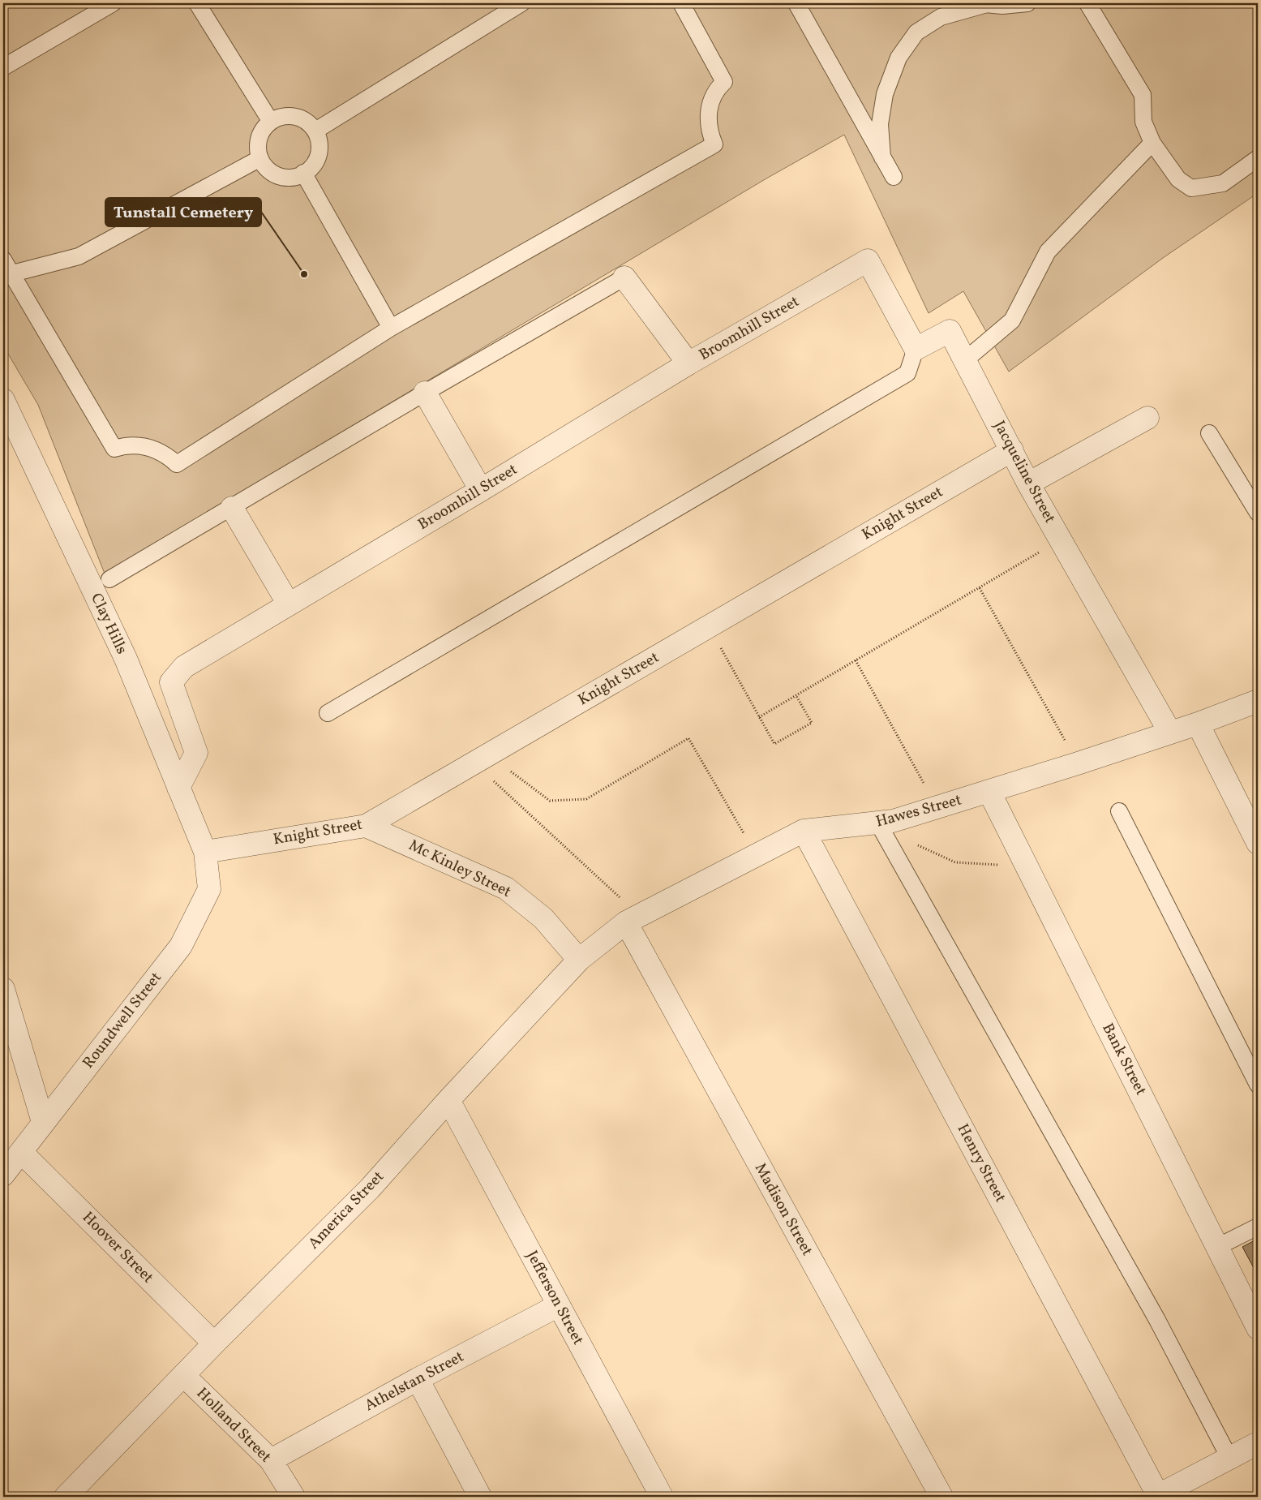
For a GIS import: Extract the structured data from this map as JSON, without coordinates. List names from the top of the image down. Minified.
{"streets":{"street":["Broomhill Street","Jacqueline Street","Knight Street","Clay Hills","Hawes Street","Mc Kinley Street","Roundwell Street","Bank Street","Henry Street","Madison Street","America Street","Hoover Street","Jefferson Street","Athelstan Street","Holland Street"]},"crossings":[["Broomhill Street","Jacqueline Street"],["Broomhill Street","Clay Hills"],["Jacqueline Street","Knight Street"],["Jacqueline Street","Hawes Street"],["Knight Street","Clay Hills"],["Knight Street","Mc Kinley Street"],["Knight Street","Roundwell Street"],["Clay Hills","Roundwell Street"],["Hawes Street","Bank Street"],["Hawes Street","Henry Street"],["Hawes Street","Madison Street"],["Hawes Street","America Street"],["Mc Kinley Street","America Street"],["Roundwell Street","Hoover Street"],["Madison Street","America Street"],["America Street","Hoover Street"],["America Street","Jefferson Street"],["America Street","Holland Street"],["Jefferson Street","Athelstan Street"],["Athelstan Street","Holland Street"]],"places":["Tunstall Cemetery"]}
